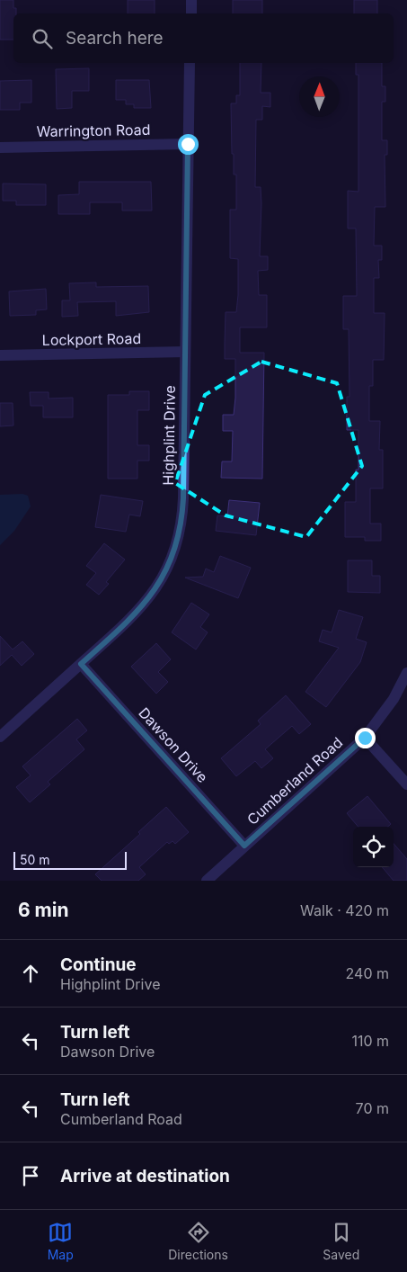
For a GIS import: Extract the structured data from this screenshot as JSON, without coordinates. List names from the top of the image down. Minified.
{"streets":{"street":["Warrington Road","Lockport Road","Highplint Drive","Dawson Drive","Cumberland Road"]},"crossings":[["Warrington Road","Highplint Drive"],["Lockport Road","Highplint Drive"],["Highplint Drive","Dawson Drive"],["Dawson Drive","Cumberland Road"]],"scale_bar":"50 m","north":"top","page":{"search":"Search here","scale":"50 m","heading":["6 min","Walk · 420 m"],"list":[["Continue","Highplint Drive","240 m"],["Turn left","Dawson Drive","110 m"],["Turn left","Cumberland Road","70 m"],"Arrive at destination"],"nav":["Map","Directions","Saved"]}}
